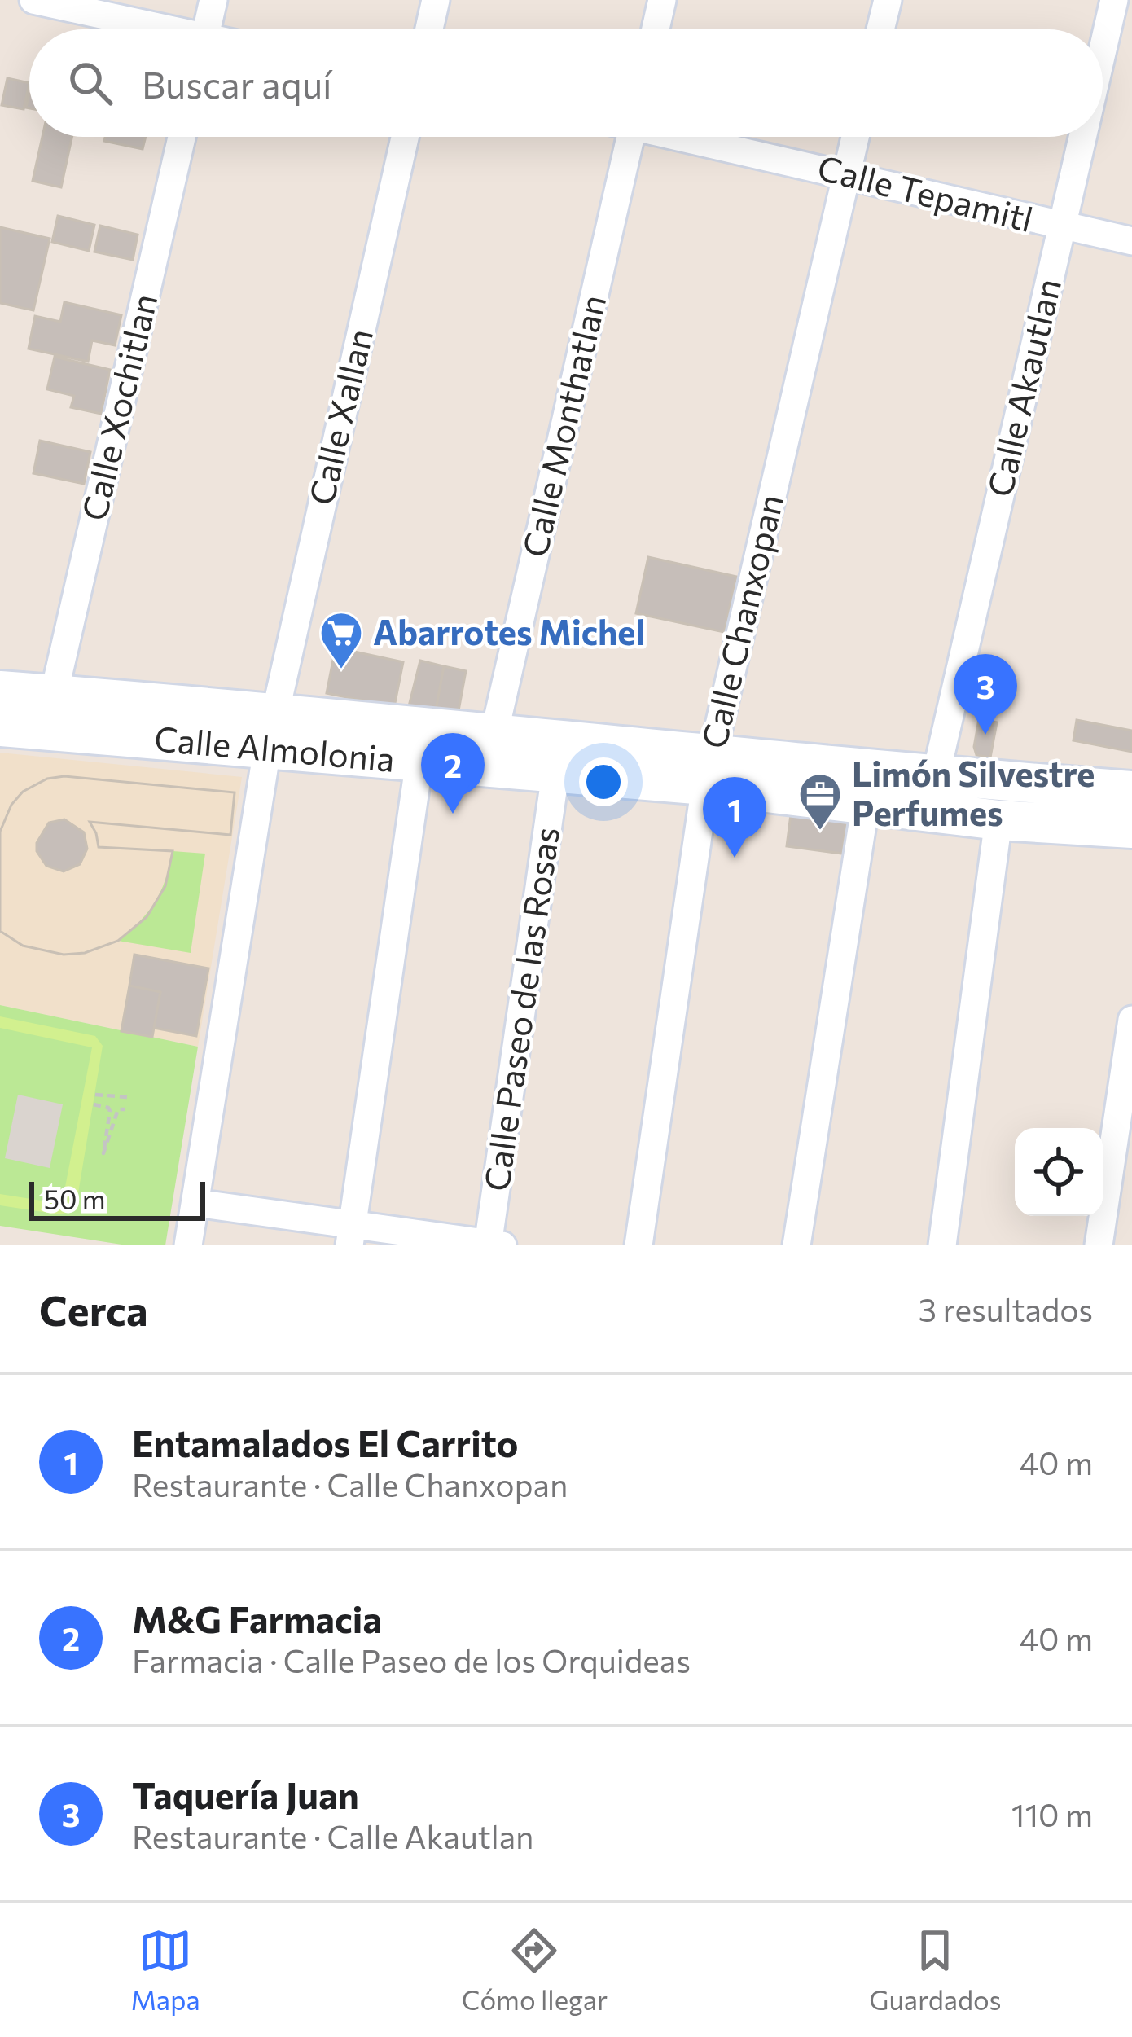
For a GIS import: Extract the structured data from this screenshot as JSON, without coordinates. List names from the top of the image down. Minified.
{"streets":{"street":["Calle Tepamitl","Calle Akautlan","Calle Xochitlan","Calle Xallan","Calle Monthatlan","Calle Chanxopan","Calle Almolonia","Calle Paseo de las Rosas"]},"crossings":[["Calle Tepamitl","Calle Akautlan"],["Calle Tepamitl","Calle Chanxopan"],["Calle Akautlan","Calle Almolonia"],["Calle Xochitlan","Calle Almolonia"],["Calle Xallan","Calle Almolonia"],["Calle Monthatlan","Calle Almolonia"],["Calle Chanxopan","Calle Almolonia"],["Calle Almolonia","Calle Paseo de las Rosas"]],"places":{"supermarket":["Abarrotes Michel"],"office":["Limón Silvestre Perfumes"]},"scale_bar":"50 m","page":{"search":"Buscar aquí","pins":["3","2","1"],"scale":"50 m","heading":["Cerca","3 resultados"],"list":[{"mark":"1","name":"Entamalados El Carrito","note":"Restaurante · Calle Chanxopan","value":"40 m"},{"mark":"2","name":"M&G Farmacia","note":"Farmacia · Calle Paseo de los Orquideas","value":"40 m"},{"mark":"3","name":"Taquería Juan","note":"Restaurante · Calle Akautlan","value":"110 m"}],"nav":["Mapa","Cómo llegar","Guardados"]}}
